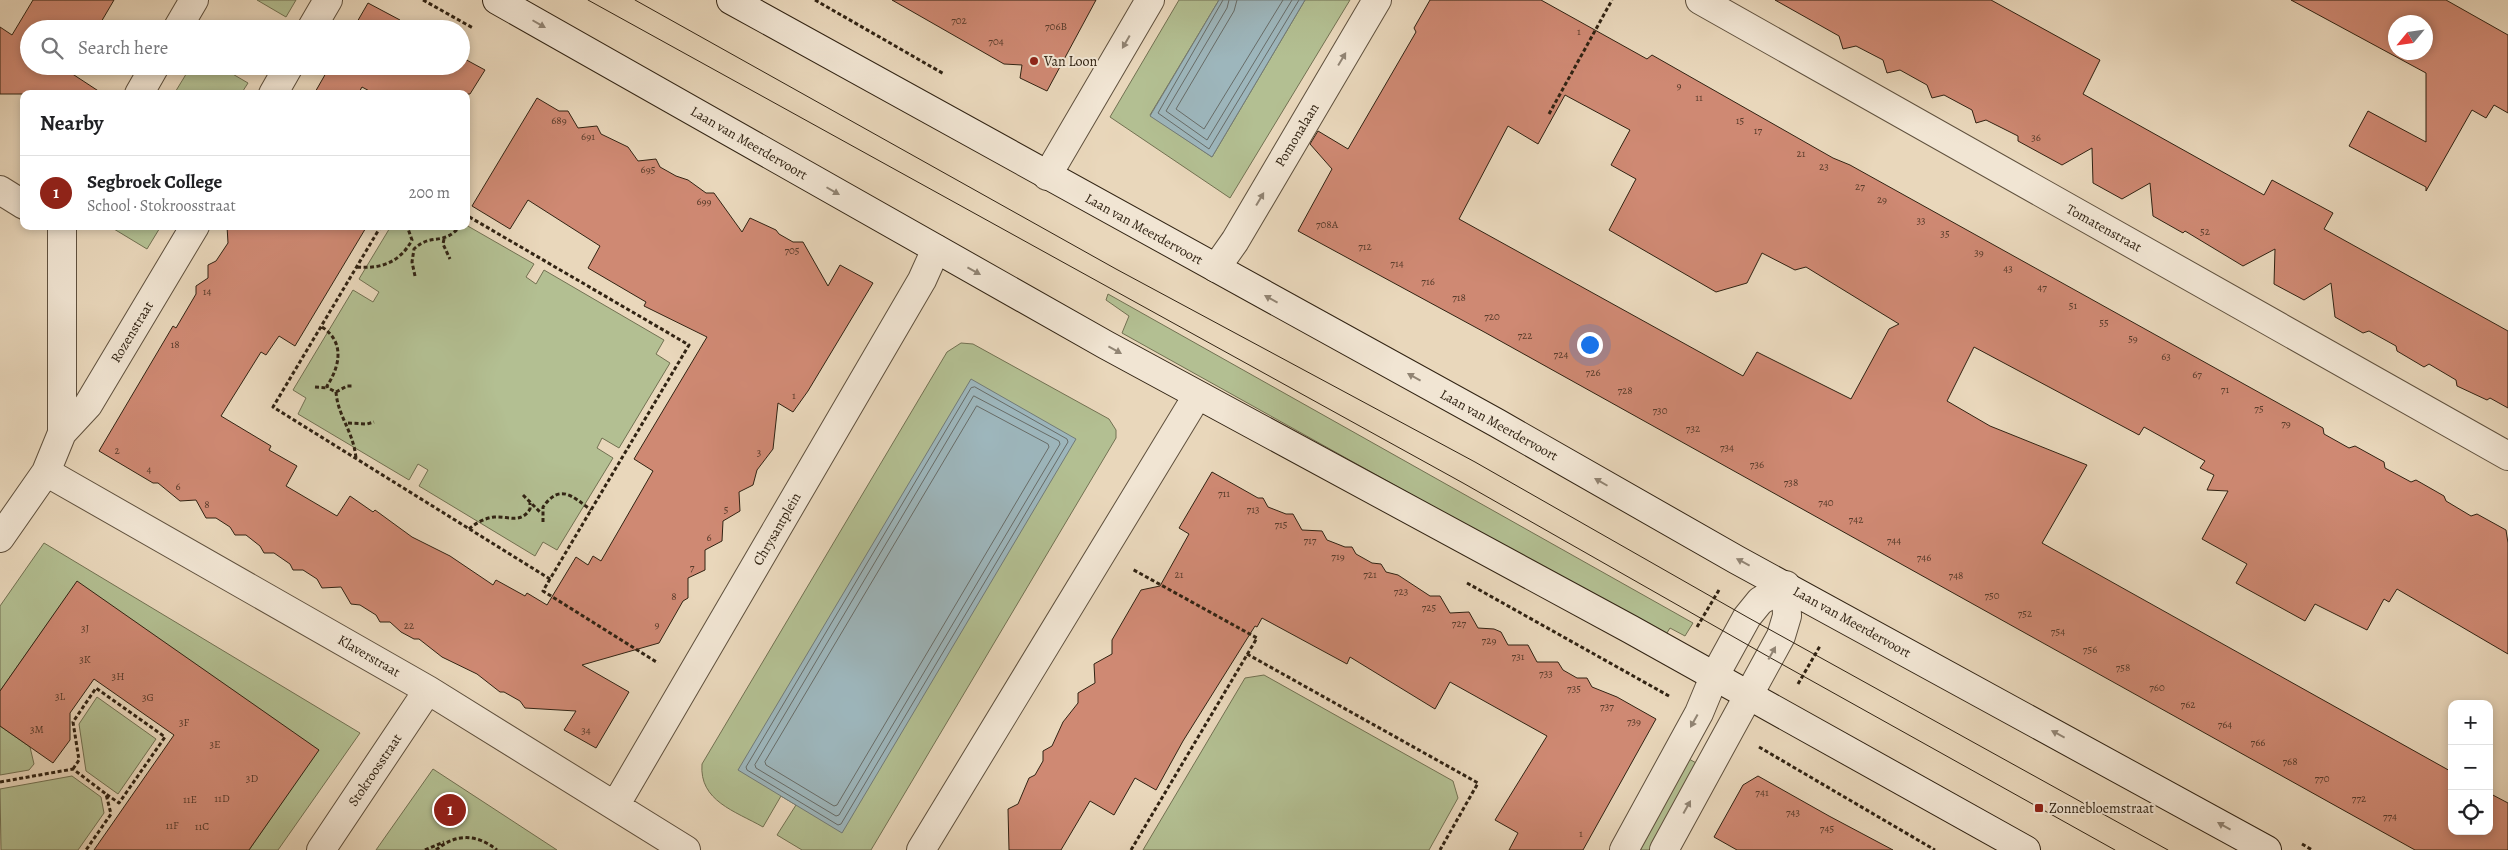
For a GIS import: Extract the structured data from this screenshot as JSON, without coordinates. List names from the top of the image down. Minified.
{"streets":{"street":["Pomonalaan","Laan van Meerdervoort","Tomatenstraat","Rozenstraat","Chrysantplein","Klaverstraat","Stokroosstraat"]},"crossings":[["Pomonalaan","Laan van Meerdervoort"],["Laan van Meerdervoort","Chrysantplein"],["Rozenstraat","Klaverstraat"],["Chrysantplein","Klaverstraat"],["Klaverstraat","Stokroosstraat"]],"places":{"other":["Van Loon"],"transit":["Zonnebloemstraat"]},"house_numbers":["702","706B","1","704","9","11","689","15","17","691","36","21","23","695","27","29","699","33","708A","52","35","712","705","39","714","43","716","47","14","718","51","720","55","722","59","18","724","63","726","67","71","728","1","75","730","79","732","734","2","3","736","4","738","6","711","740","8","5","713","742","715","6","717","744","719","746","7","21","721","748","723","750","8","725","752","727","9","22","3J","754","729","756","731","3K","758","733","3H","760","735","3L","3G","762","737","739","3F","764","3M","34","766","3E","768","3D","770","741","11D","772","11E","743","774","11F","11C","745","1"],"north":"bottom left","page":{"search":"Search here","heading":"Nearby","list":[{"mark":"1","name":"Segbroek College","note":"School · Stokroosstraat","value":"200 m"}],"map_buttons":["+","−"],"pins":"1"}}
